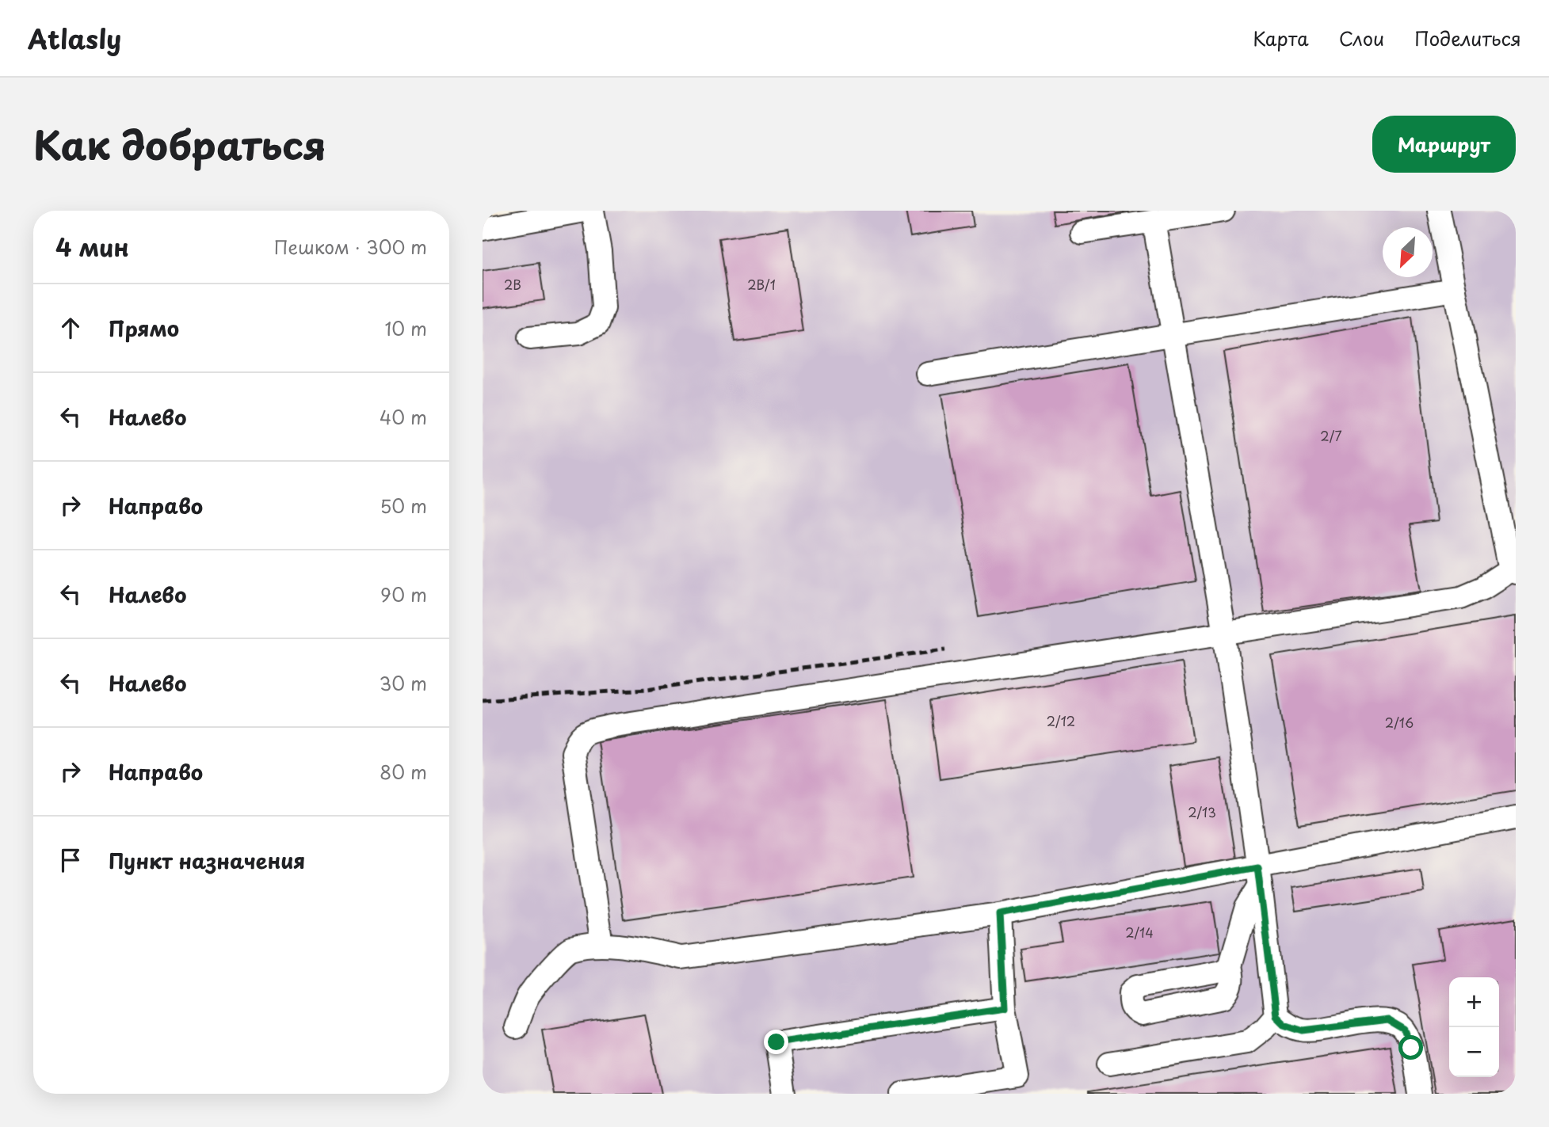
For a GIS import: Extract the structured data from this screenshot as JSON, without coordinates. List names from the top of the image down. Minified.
{"house_numbers":["2В","2В/1","2/7","2/12","2/16","2/13","2/14"],"north":"bottom left","page":{"header":"Atlasly","nav":["Карта","Слои","Поделиться"],"title":"Как добраться","buttons":"Маршрут","heading":["4 мин","Пешком · 300 m"],"list":[["Прямо","10 m"],["Налево","40 m"],["Направо","50 m"],["Налево","90 m"],["Налево","30 m"],["Направо","80 m"],"Пункт назначения"],"map_buttons":["+","−"]}}
